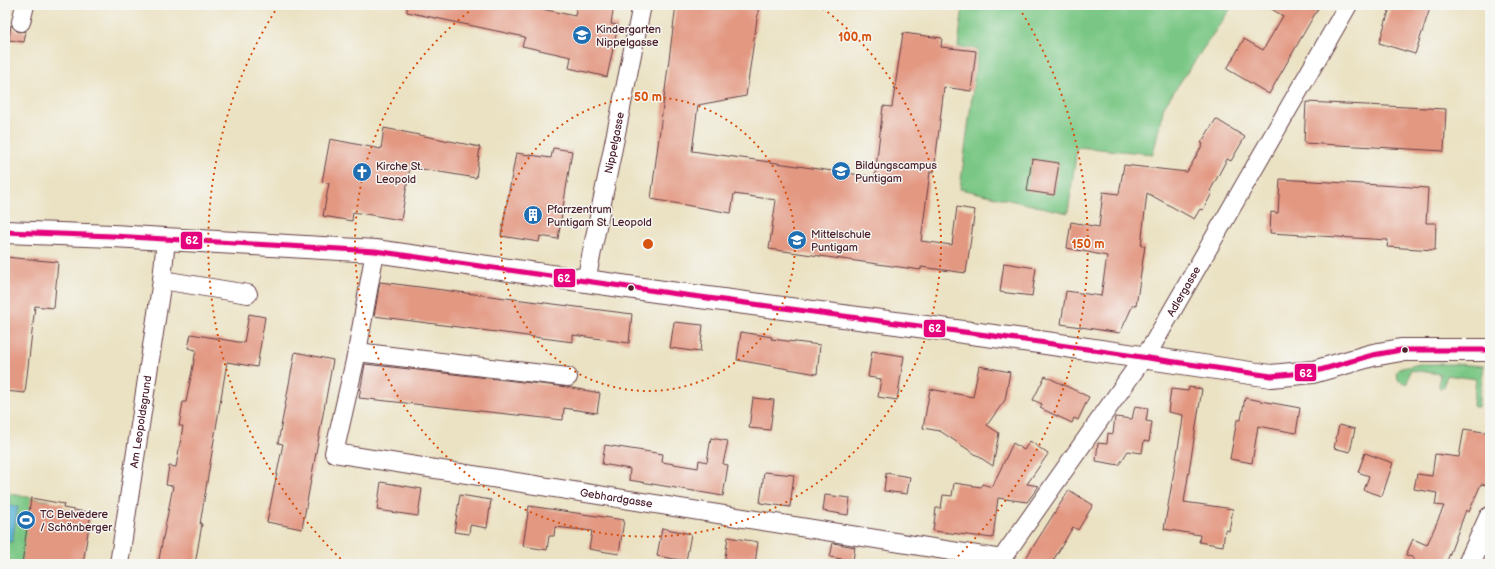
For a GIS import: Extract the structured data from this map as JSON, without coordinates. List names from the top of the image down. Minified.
{"streets":{"street":["Nippelgasse","Adlergasse","Am Leopoldsgrund","Gebhardgasse"]},"crossings":[["Adlergasse","Gebhardgasse"]],"places":{"school or university":["Kindergarten Nippelgasse","Bildungscampus Puntigam","Mittelschule Puntigam"],"church":["Kirche St. Leopold"],"building":["Pfarrzentrum Puntigam St. Leopold"],"sports":["TC Belvedere / Schönberger"]},"lines":["transit line 62"],"rings":["100 m","50 m","150 m"]}
